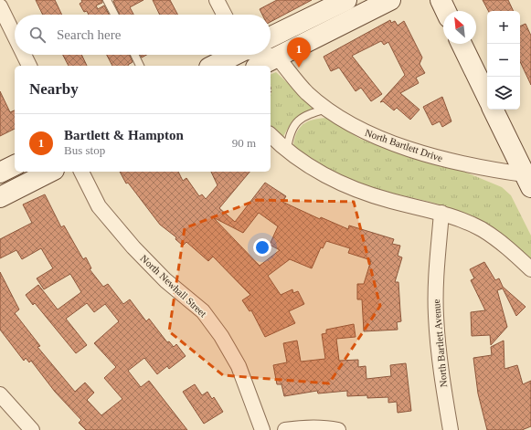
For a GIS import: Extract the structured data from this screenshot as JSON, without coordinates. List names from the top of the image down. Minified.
{"streets":{"street":["North Bartlett Drive","North Newhall Street","North Bartlett Avenue"]},"north":"top left","page":{"map_buttons":["+","−"],"search":"Search here","pins":"1","heading":"Nearby","list":[{"mark":"1","name":"Bartlett & Hampton","note":"Bus stop","value":"90 m"}]}}
